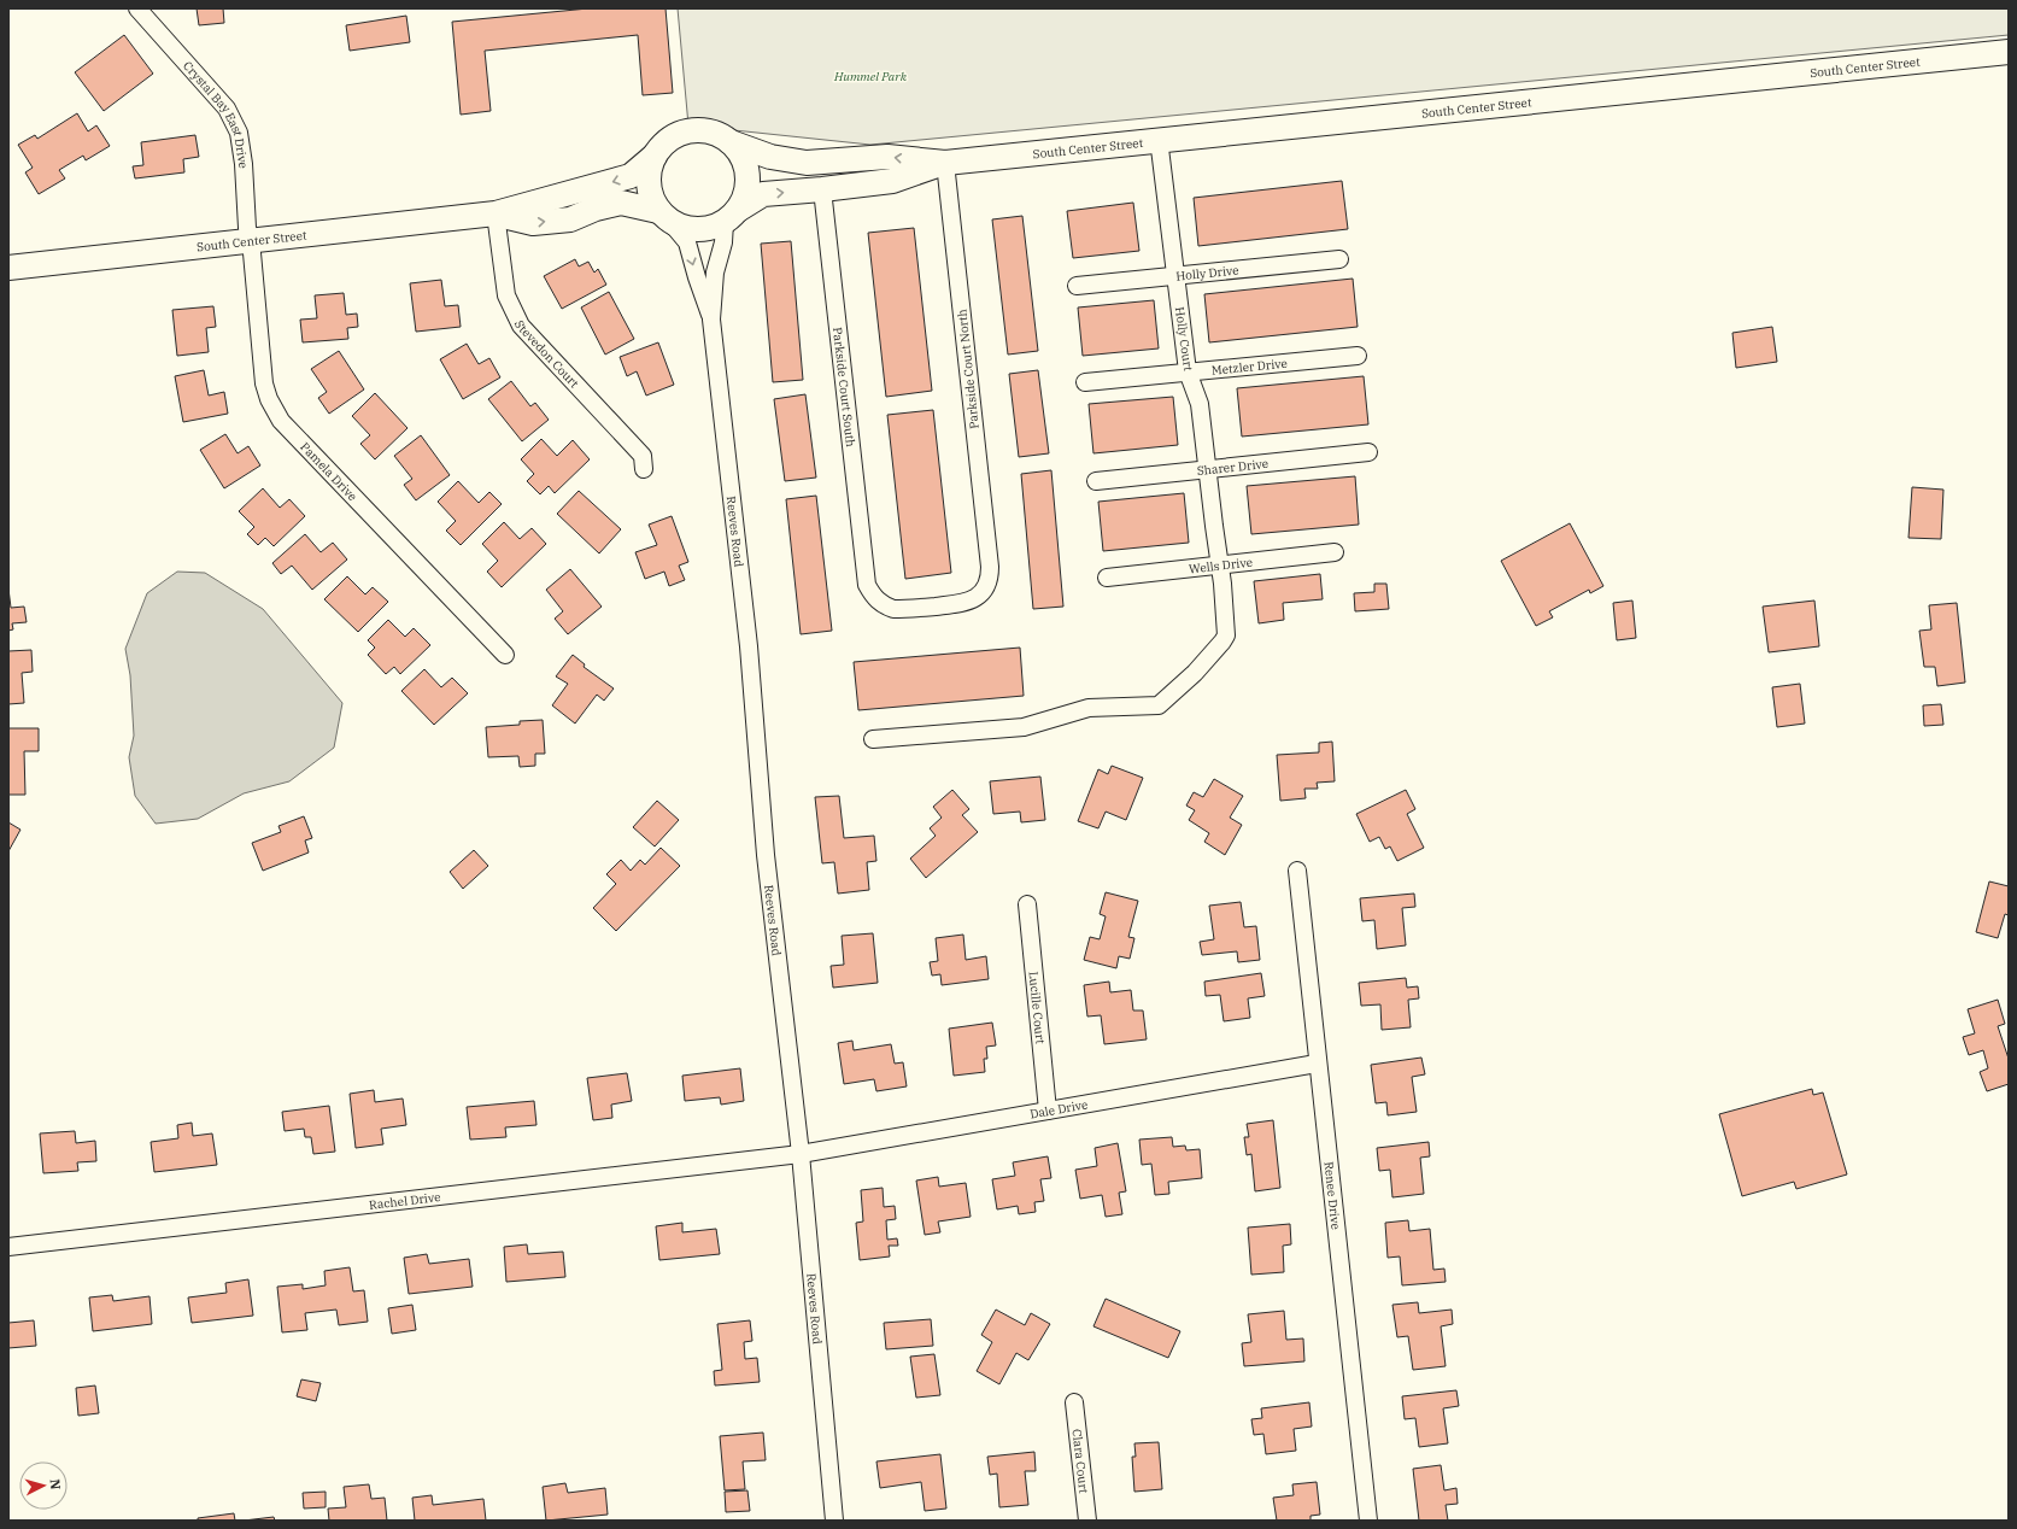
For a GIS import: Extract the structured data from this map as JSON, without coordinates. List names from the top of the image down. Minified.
{"streets":{"main road":["South Center Street"],"street":["Crystal Bay East Drive","Holly Drive","Holly Court","Stevedon Court","Metzler Drive","Parkside Court North","Parkside Court South","Sharer Drive","Pamela Drive","Reeves Road","Wells Drive","Lucille Court","Dale Drive","Renee Drive","Rachel Drive","Clara Court"]},"crossings":[["South Center Street","Crystal Bay East Drive"],["South Center Street","Holly Court"],["South Center Street","Stevedon Court"],["South Center Street","Parkside Court North"],["South Center Street","Parkside Court South"],["South Center Street","Pamela Drive"],["South Center Street","Reeves Road"],["Crystal Bay East Drive","Pamela Drive"],["Holly Drive","Holly Court"],["Holly Court","Metzler Drive"],["Holly Court","Sharer Drive"],["Holly Court","Wells Drive"],["Parkside Court North","Parkside Court South"],["Reeves Road","Dale Drive"],["Reeves Road","Rachel Drive"],["Lucille Court","Dale Drive"],["Dale Drive","Renee Drive"],["Dale Drive","Rachel Drive"]],"parks":["Hummel Park"],"north":"right"}
